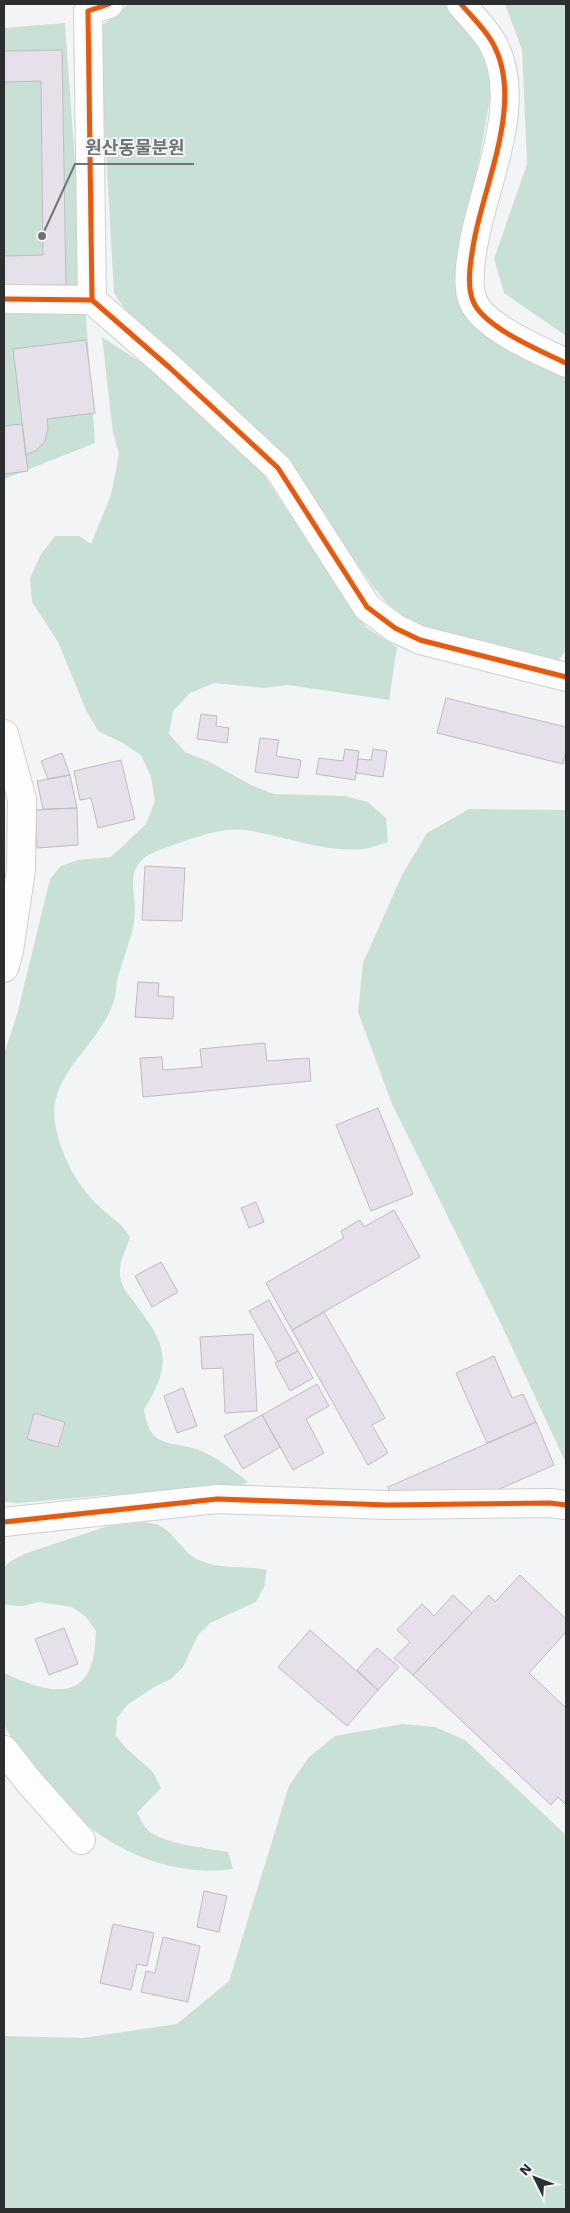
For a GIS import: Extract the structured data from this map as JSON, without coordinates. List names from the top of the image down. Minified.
{"places":["원산동물분원"],"north":"top left"}
